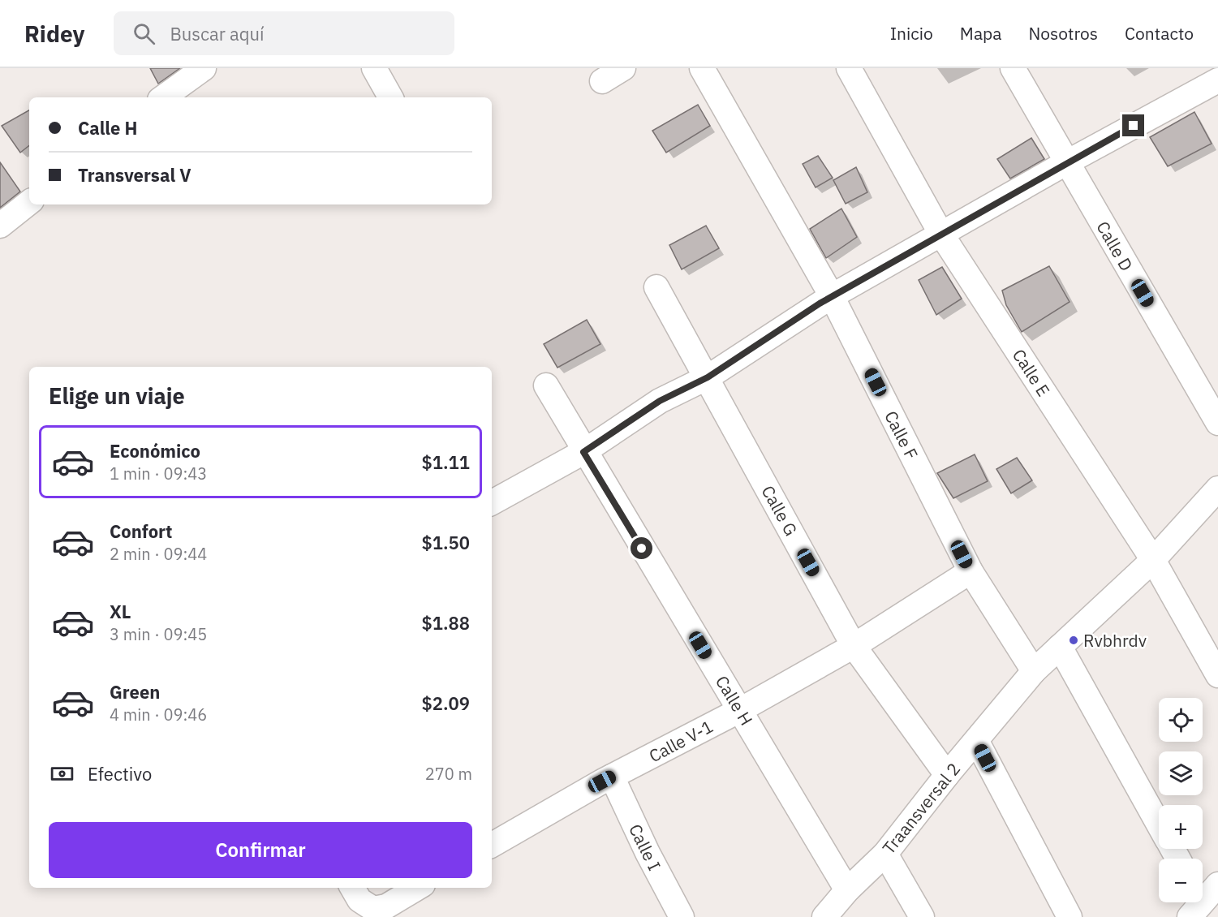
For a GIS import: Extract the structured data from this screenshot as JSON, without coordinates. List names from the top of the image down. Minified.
{"streets":{"street":["Calle D","Calle E","Calle F","Calle G","Calle H","Calle V-1","Traansversal 2","Calle I"]},"crossings":[["Calle E","Traansversal 2"],["Calle F","Calle V-1"],["Calle F","Traansversal 2"],["Calle G","Calle V-1"],["Calle G","Traansversal 2"],["Calle H","Calle V-1"],["Calle H","Traansversal 2"],["Calle V-1","Calle I"]],"places":["Rvbhrdv"],"page":{"header":"Ridey","search":"Buscar aquí","nav":["Inicio","Mapa","Nosotros","Contacto"],"banner":["Calle H","Transversal V"],"heading":"Elige un viaje","list":[{"name":"Económico","note":"1 min · 09:43","value":"$1.11"},{"name":"Confort","note":"2 min · 09:44","value":"$1.50"},{"name":"XL","note":"3 min · 09:45","value":"$1.88"},{"name":"Green","note":"4 min · 09:46","value":"$2.09"}],"map_buttons":["+","−"],"pay":["Efectivo","270 m"],"buttons":"Confirmar"}}
